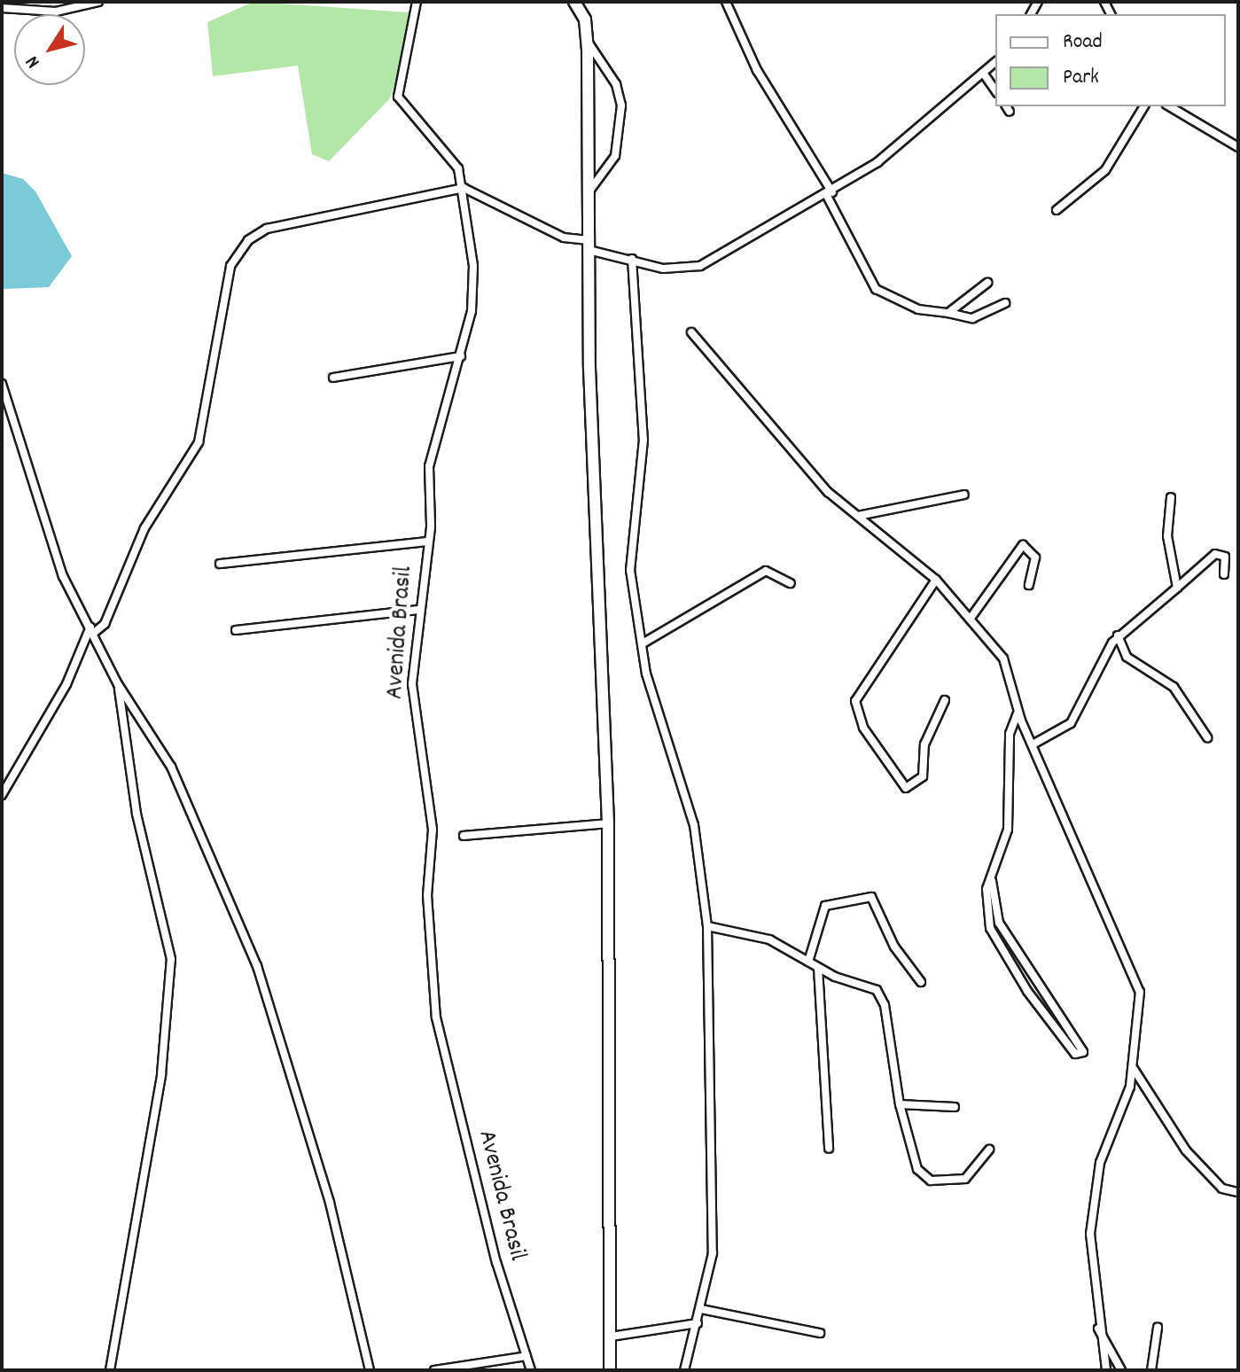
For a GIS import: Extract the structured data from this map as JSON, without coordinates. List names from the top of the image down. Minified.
{"streets":{"street":["Avenida Brasil"]},"legend":["Road","Park"],"north":"bottom left"}
